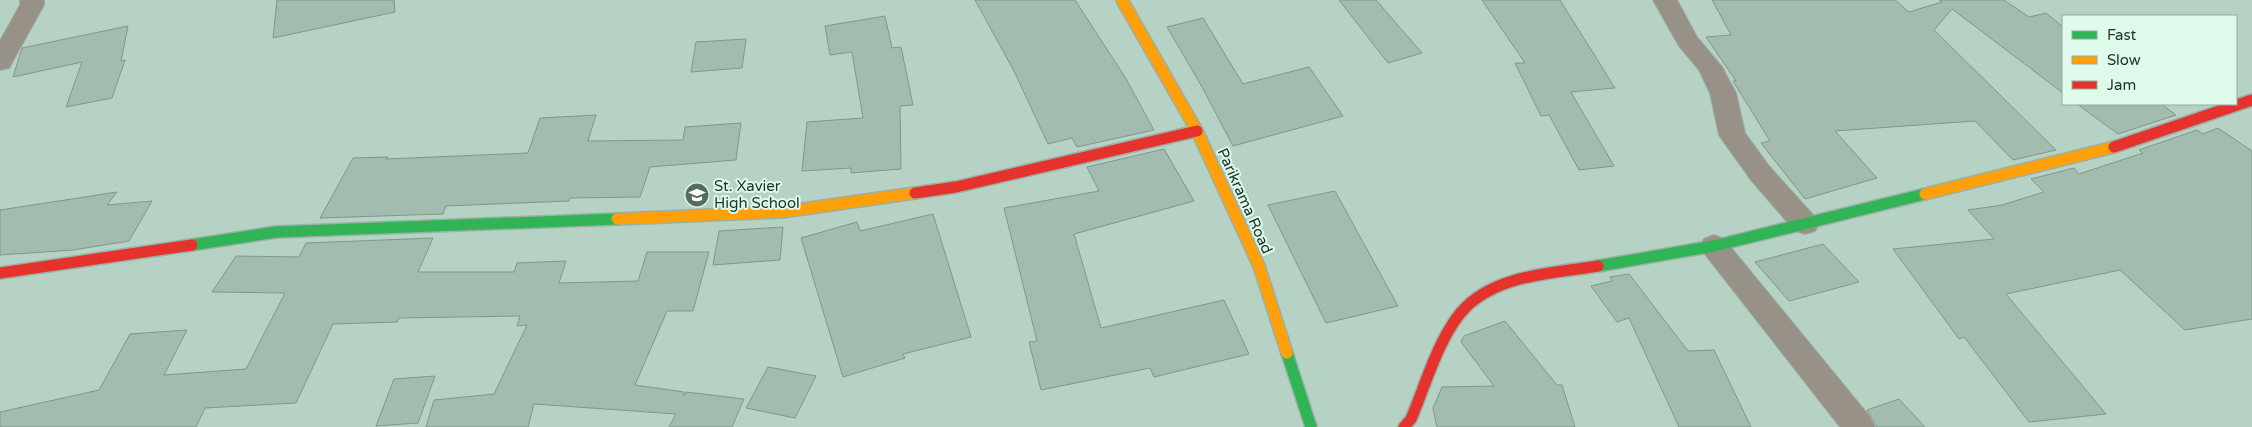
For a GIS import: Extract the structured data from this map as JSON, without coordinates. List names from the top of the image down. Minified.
{"streets":{"street":["Parikrama Road"]},"places":{"school or university":["St. Xavier High School"]},"legend":["Fast","Slow","Jam"]}
